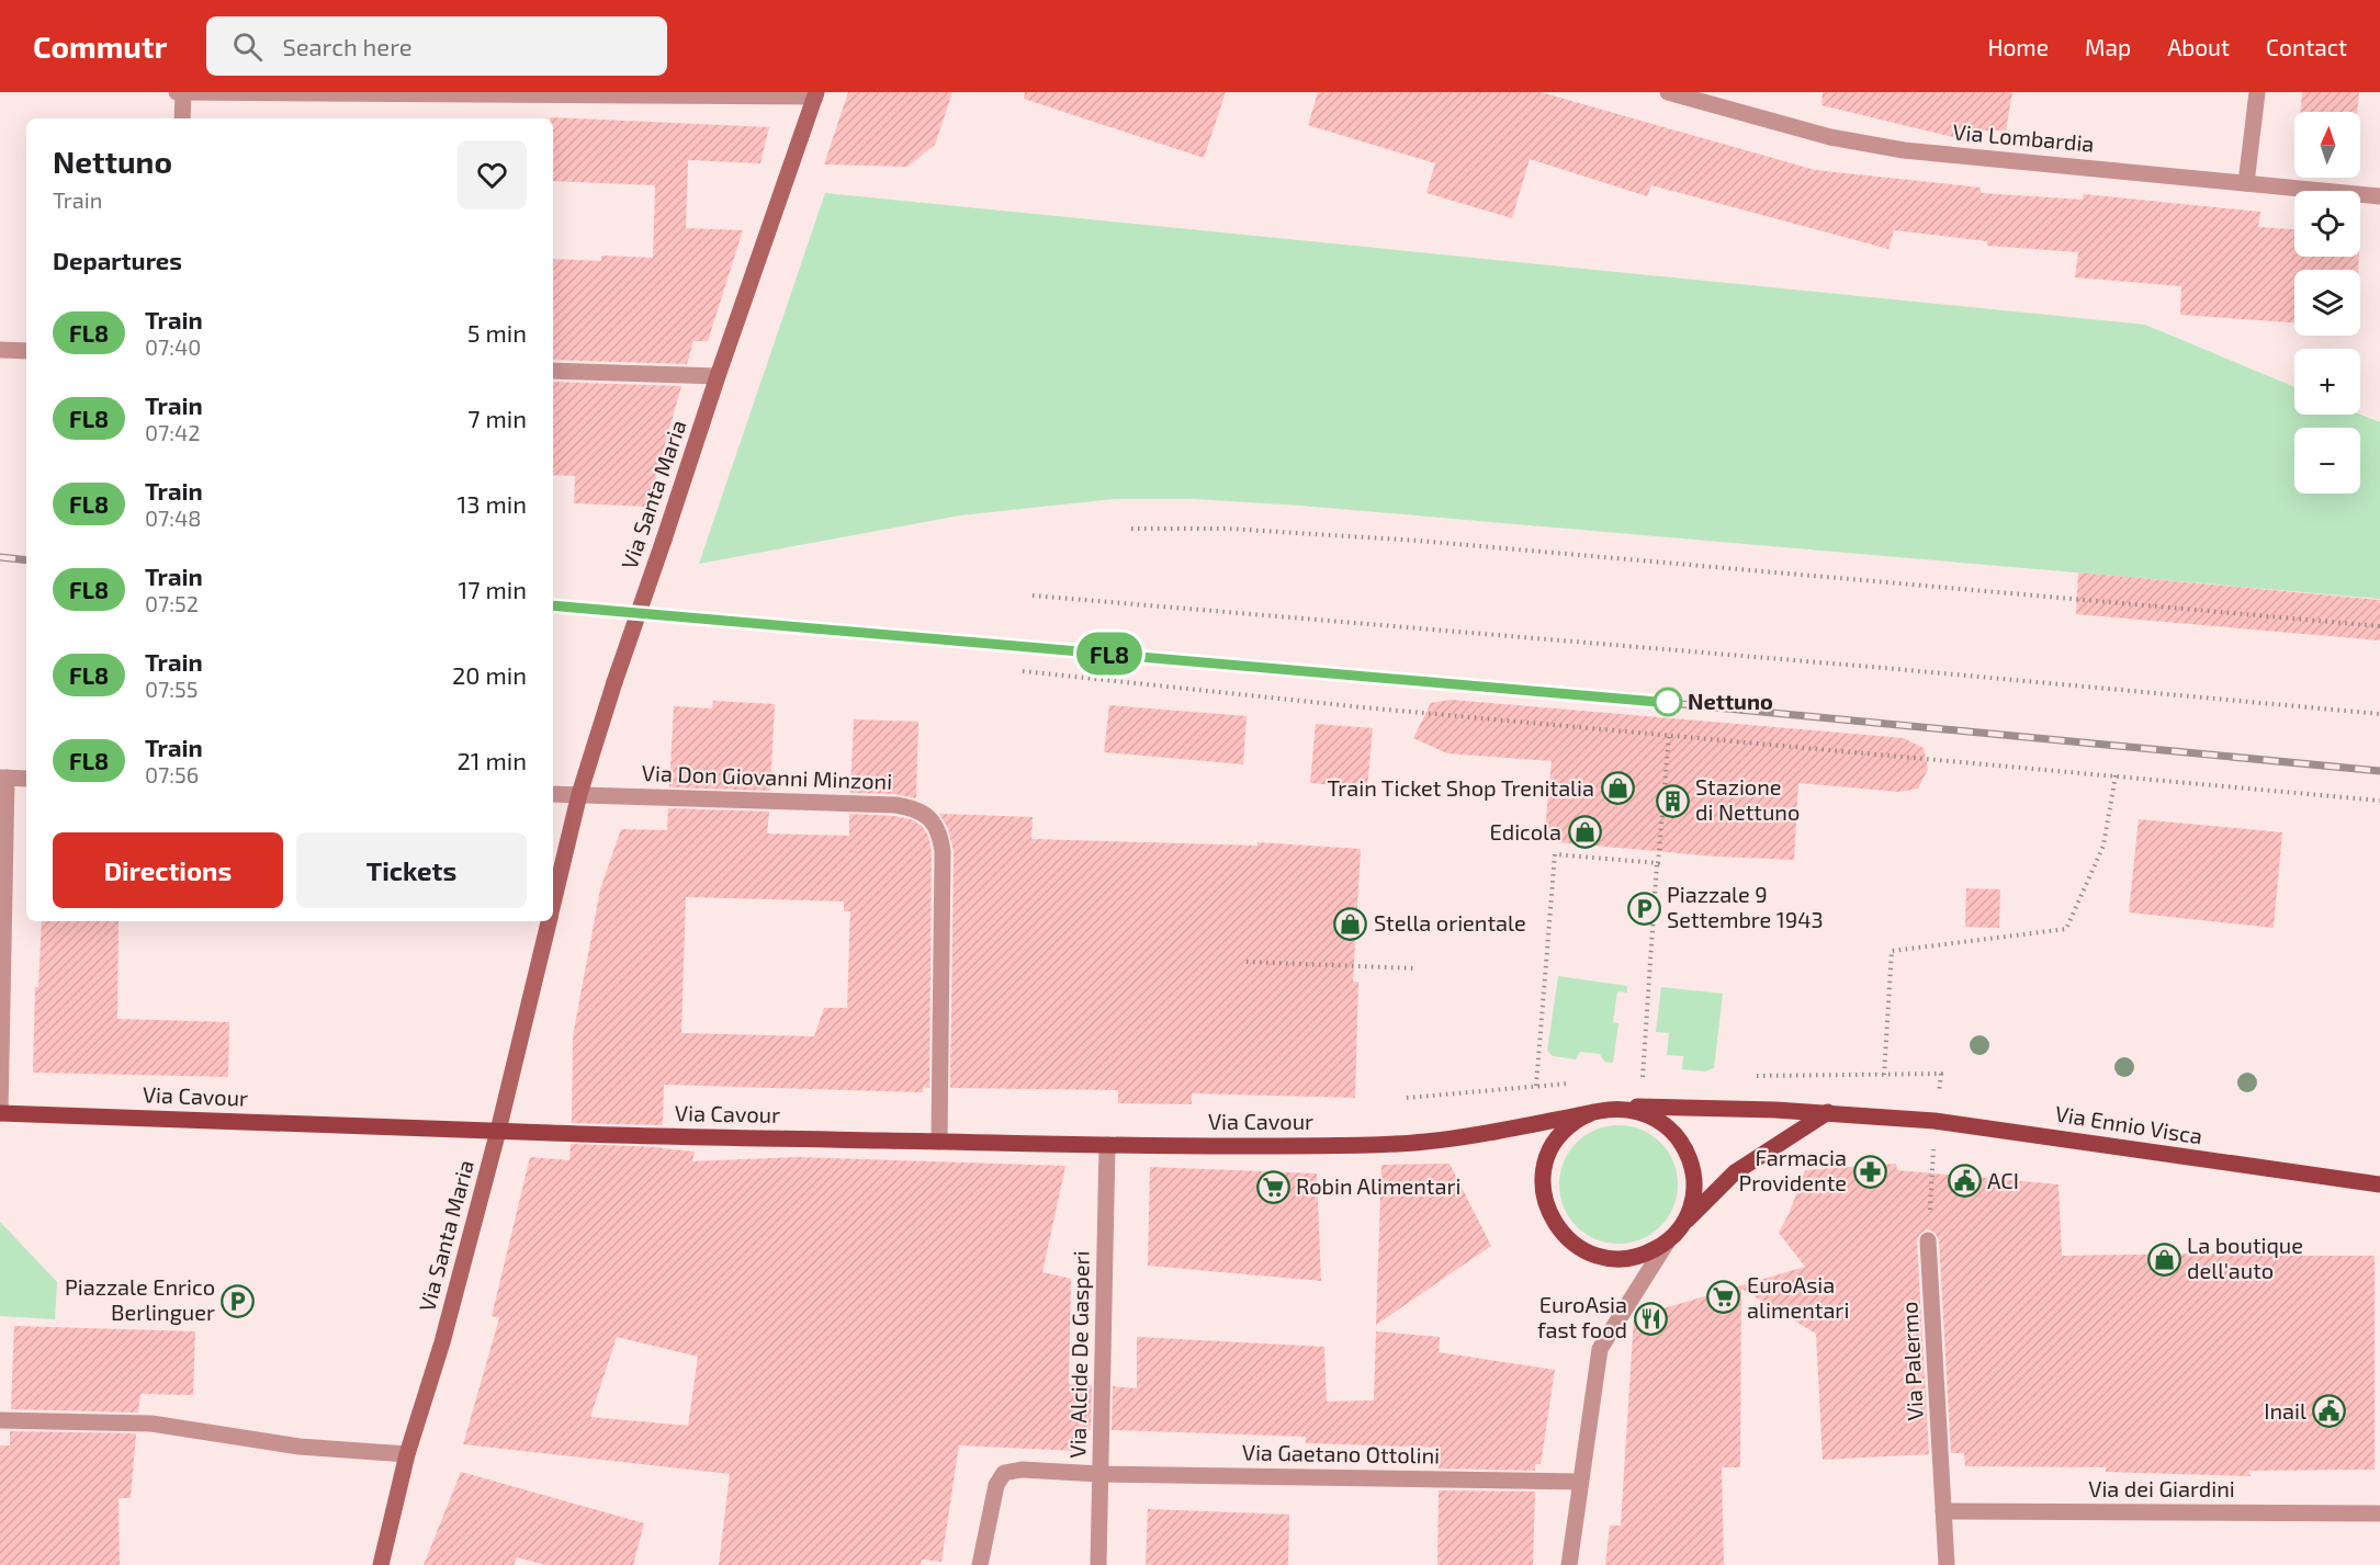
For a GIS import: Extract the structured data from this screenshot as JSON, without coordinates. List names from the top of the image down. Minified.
{"streets":{"main road":["Via Santa Maria","Via Cavour","Via Ennio Visca"],"street":["Via Lombardia","Via Don Giovanni Minzoni","Via Alcide De Gasperi","Via Palermo","Via Gaetano Ottolini","Via dei Giardini"]},"crossings":[["Via Santa Maria","Via Don Giovanni Minzoni"],["Via Santa Maria","Via Cavour"],["Via Don Giovanni Minzoni","Via Cavour"],["Via Cavour","Via Alcide De Gasperi"],["Via Alcide De Gasperi","Via Gaetano Ottolini"],["Via Palermo","Via dei Giardini"]],"places":{"other":["Nettuno"],"shop":["Train Ticket Shop Trenitalia","Edicola","Stella orientale","La boutique dell'auto"],"building":["Stazione di Nettuno"],"parking":["Piazzale 9 Settembre 1943","Piazzale Enrico Berlinguer"],"pharmacy":["Farmacia Providente"],"public building":["ACI","Inail"],"supermarket":["Robin Alimentari","EuroAsia alimentari"],"restaurant":["EuroAsia fast food"]},"north":"top","page":{"header":"Commutr","search":"Search here","nav":["Home","Map","About","Contact"],"on_map":"FL8","map_buttons":["+","−"],"heading":[["Nettuno","Train"],"Departures"],"list":[{"mark":"FL8","name":"Train","note":"07:40","value":"5 min"},{"mark":"FL8","name":"Train","note":"07:42","value":"7 min"},{"mark":"FL8","name":"Train","note":"07:48","value":"13 min"},{"mark":"FL8","name":"Train","note":"07:52","value":"17 min"},{"mark":"FL8","name":"Train","note":"07:55","value":"20 min"},{"mark":"FL8","name":"Train","note":"07:56","value":"21 min"}],"buttons":["Directions","Tickets"]}}
